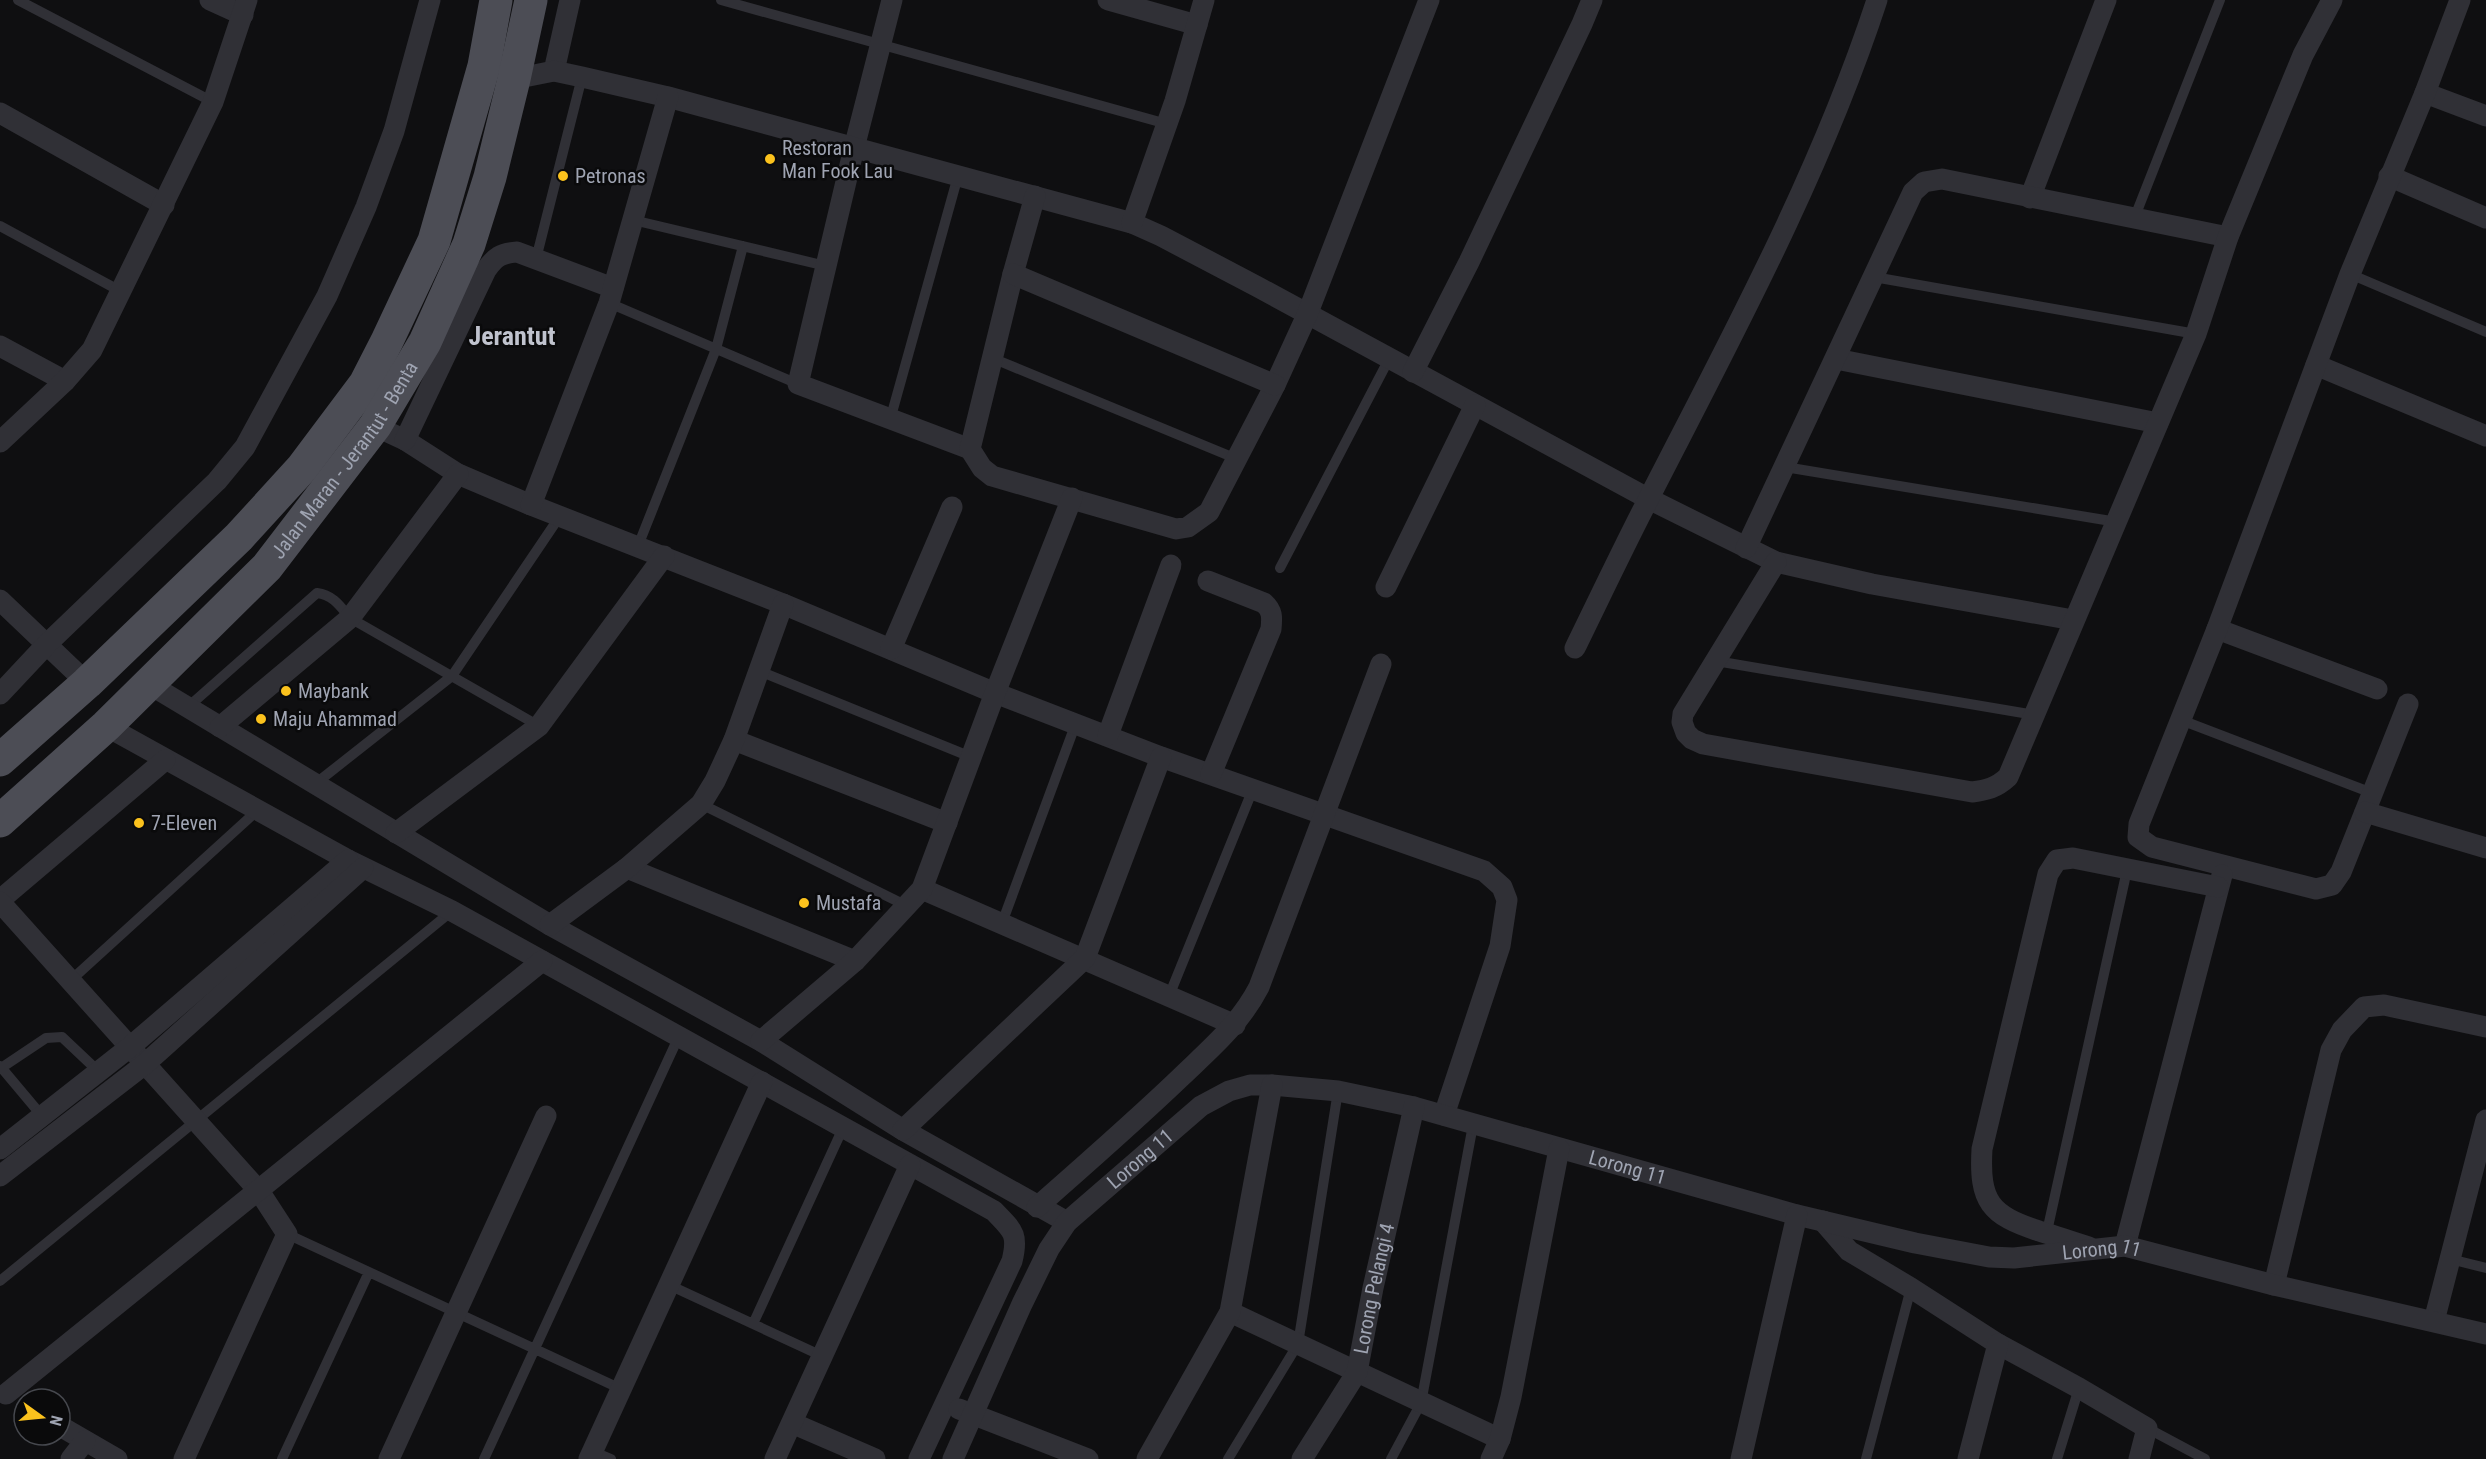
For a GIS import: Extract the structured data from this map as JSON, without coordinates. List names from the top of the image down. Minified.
{"streets":{"main road":["Jalan Maran - Jerantut - Benta"],"street":["Lorong 11","Lorong Pelangi 4"]},"crossings":[["Lorong 11","Lorong Pelangi 4"]],"districts":["Jerantut"],"places":["Restoran Man Fook Lau","Petronas","Maybank","Maju Ahammad","7-Eleven","Mustafa"],"north":"right"}
